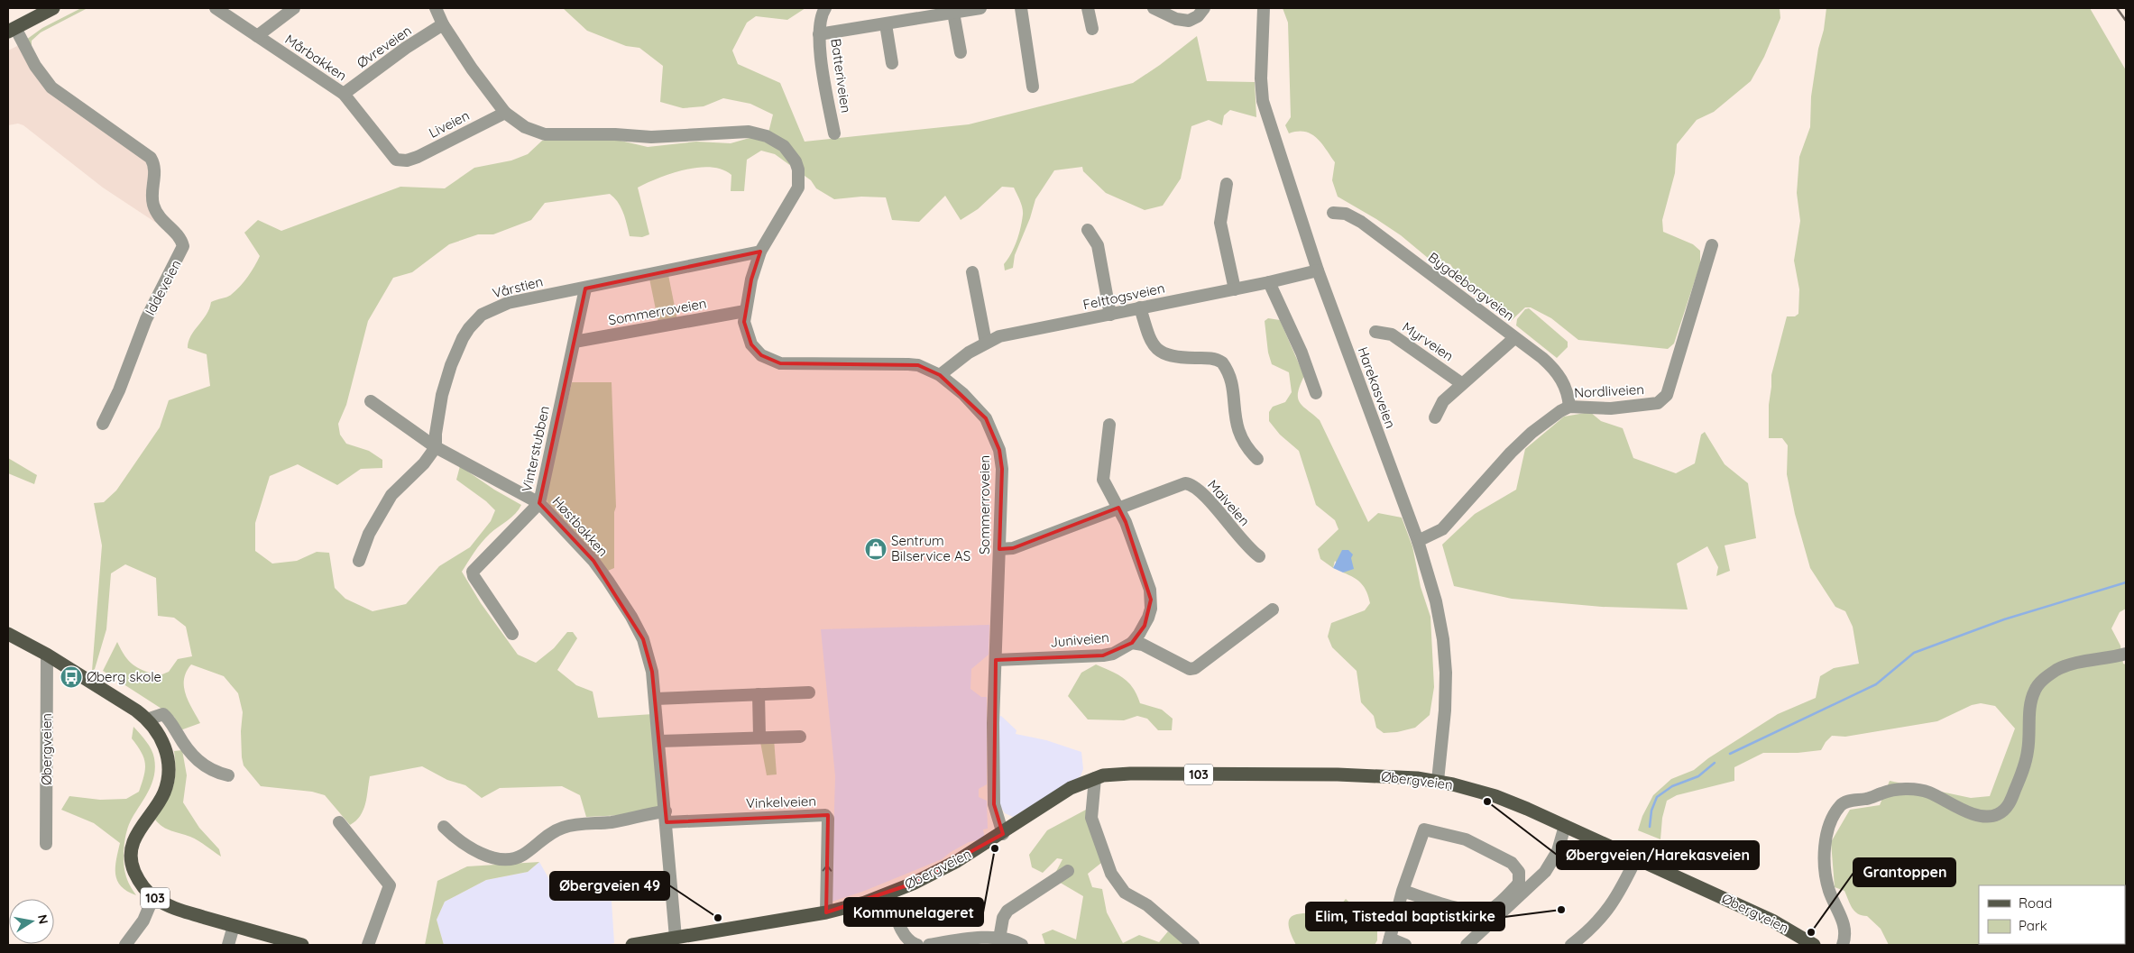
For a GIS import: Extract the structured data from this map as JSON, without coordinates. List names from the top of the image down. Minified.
{"streets":{"main road":["Iddeveien","Øbergveien","103"],"street":["Øvreveien","Mårbakken","Batteriveien","Liveien","Bygdeborgveien","Vårstien","Felttogsveien","Sommerroveien","Myrveien","Harekasveien","Nordliveien","Vinterstubben","Maiveien","Høstbakken","Juniveien","Vinkelveien"]},"crossings":[["Øvreveien","Mårbakken"],["Mårbakken","Liveien"],["Liveien","Sommerroveien"],["Bygdeborgveien","Nordliveien"],["Vårstien","Sommerroveien"],["Vårstien","Vinterstubben"],["Vårstien","Høstbakken"],["Felttogsveien","Sommerroveien"],["Felttogsveien","Harekasveien"],["Sommerroveien","Vinterstubben"],["Sommerroveien","Maiveien"],["Sommerroveien","Juniveien"],["Sommerroveien","Øbergveien"],["Harekasveien","Nordliveien"],["Harekasveien","Øbergveien"],["Vinterstubben","Høstbakken"],["Høstbakken","Øbergveien"],["Høstbakken","Vinkelveien"],["Øbergveien","103"],["Øbergveien","Vinkelveien"]],"places":{"shop":["Sentrum Bilservice AS"],"bus stop":["Øberg skole"],"other":["Øbergveien/Harekasveien","Kommunelageret","Elim, Tistedal baptistkirke","Øbergveien 49","Grantoppen"]},"legend":["Road","Park"],"north":"right"}
